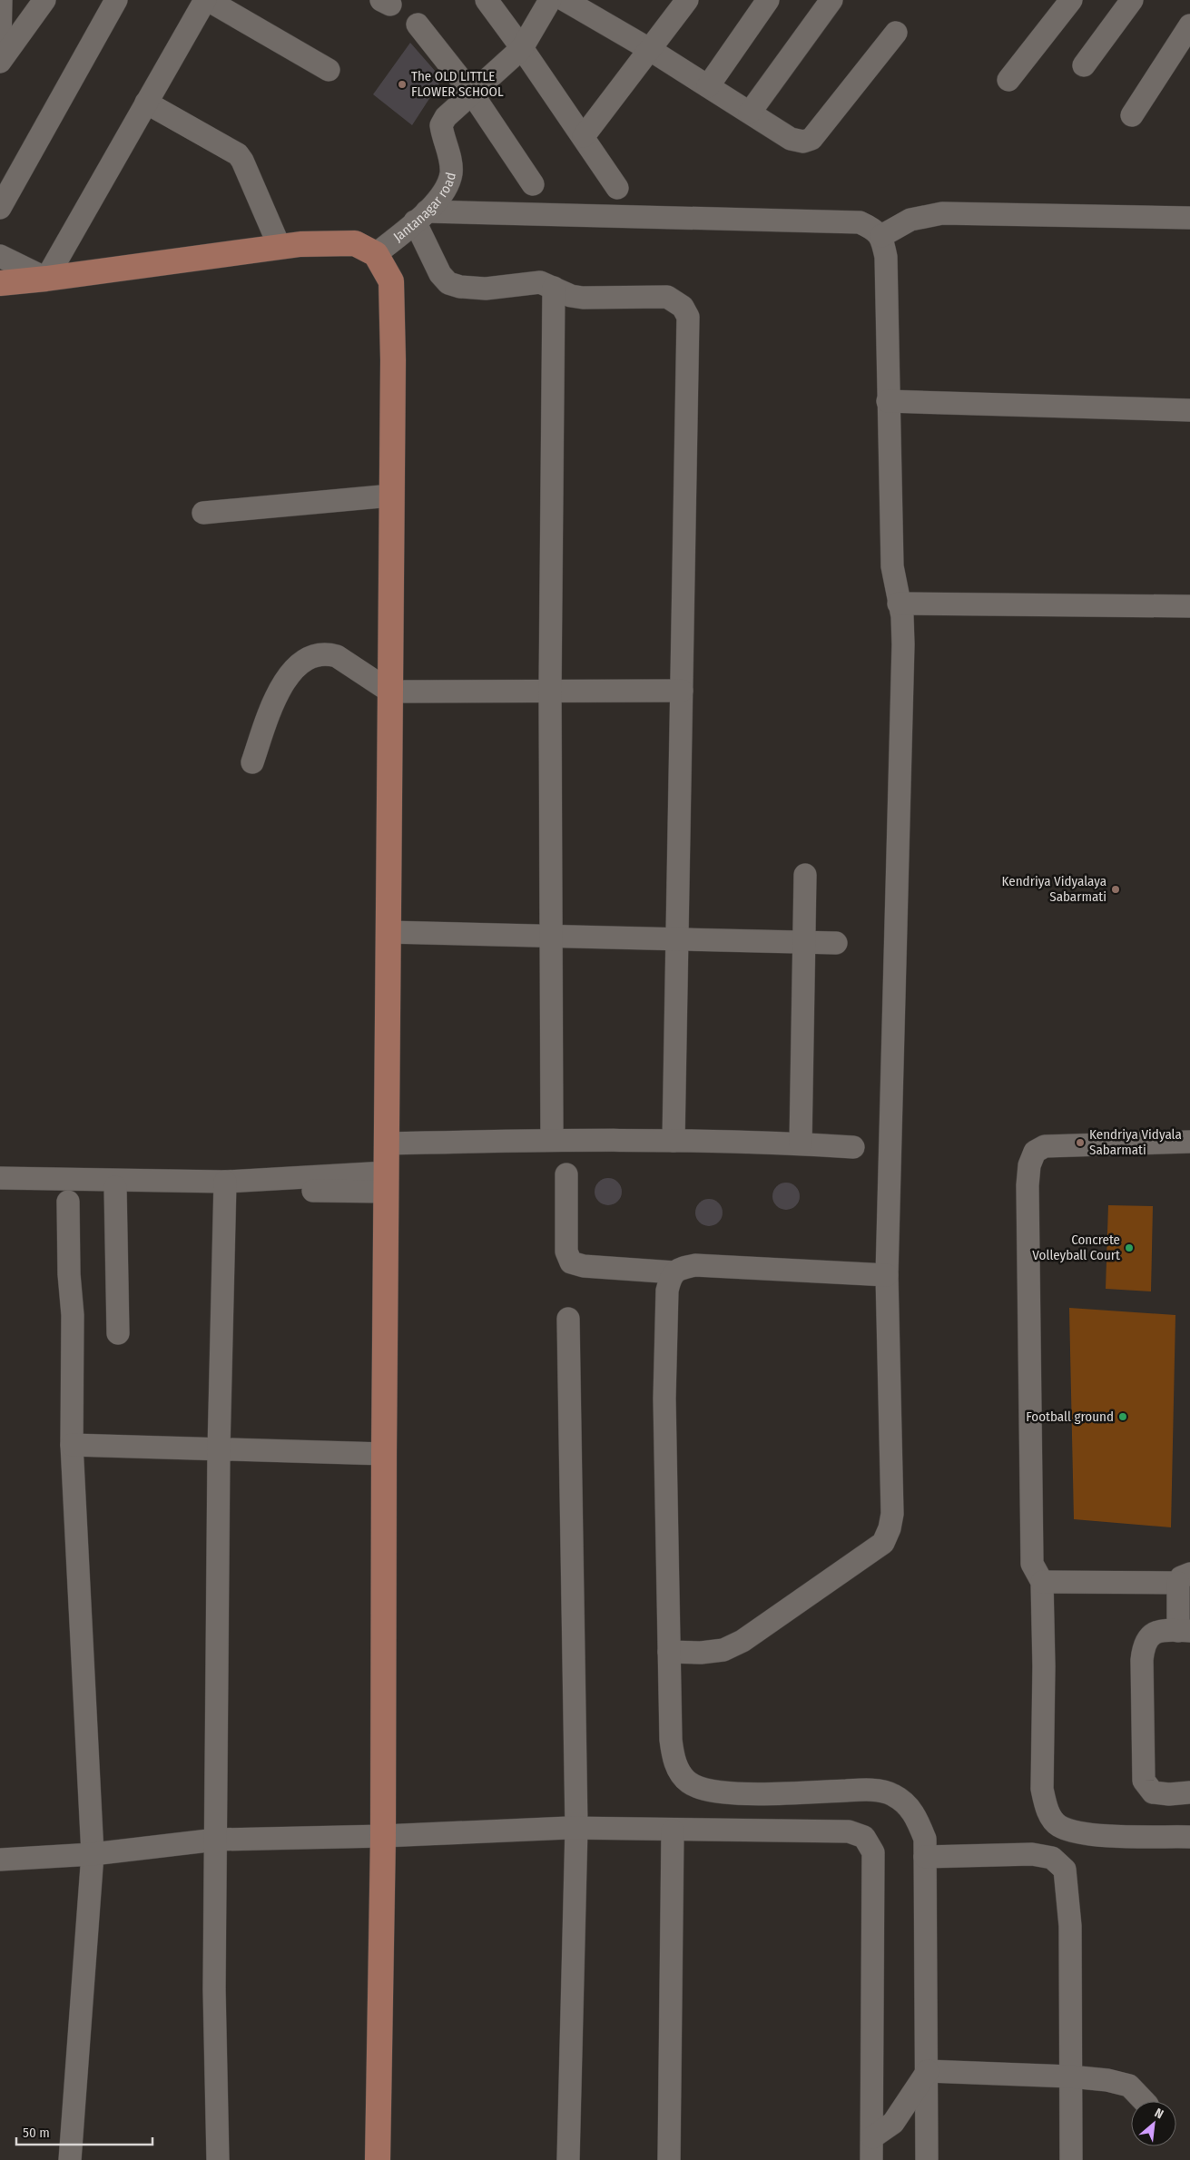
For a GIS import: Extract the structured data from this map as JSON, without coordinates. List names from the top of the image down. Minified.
{"streets":{"street":["Jantanagar road"]},"places":["The OLD LITTLE FLOWER SCHOOL","Kendriya Vidyalaya Sabarmati","Kendriya Vidyala Sabarmati","Concrete Volleyball Court","Football ground"],"scale_bar":"50 m","north":"top right"}
